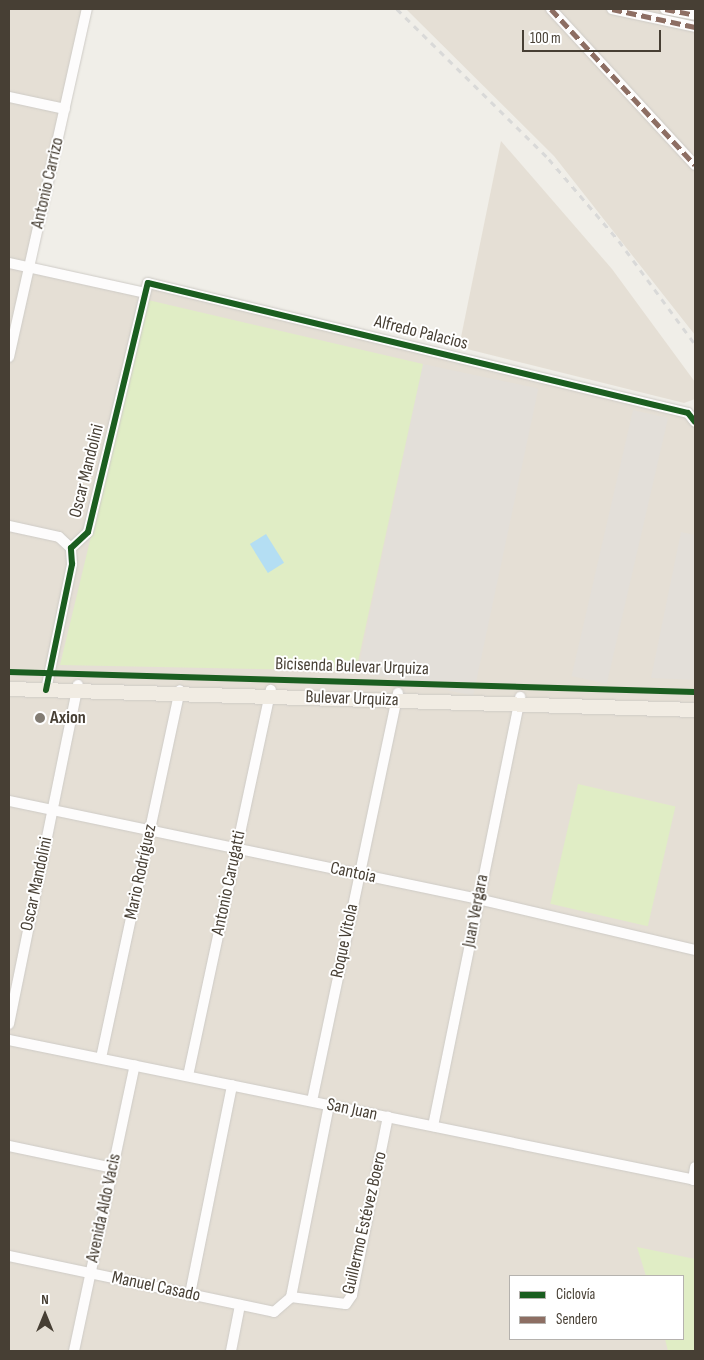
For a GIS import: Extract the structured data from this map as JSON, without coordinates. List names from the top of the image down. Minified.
{"streets":{"main road":["Bulevar Urquiza"],"street":["Antonio Carrizo","Alfredo Palacios","Oscar Mandolini","Mario Rodríguez","Cantoia","Antonio Carugatti","Juan Vergara","Roque Vitola","San Juan","Avenida Aldo Vacis","Guillermo Estévez Boero","Manuel Casado"],"cycle path":["Bicisenda Bulevar Urquiza"]},"crossings":[["Alfredo Palacios","Oscar Mandolini"],["Oscar Mandolini","Bulevar Urquiza"],["Oscar Mandolini","Cantoia"],["Bulevar Urquiza","Mario Rodríguez"],["Bulevar Urquiza","Antonio Carugatti"],["Bulevar Urquiza","Juan Vergara"],["Bulevar Urquiza","Roque Vitola"],["Mario Rodríguez","Cantoia"],["Mario Rodríguez","San Juan"],["Cantoia","Antonio Carugatti"],["Cantoia","Juan Vergara"],["Cantoia","Roque Vitola"],["Antonio Carugatti","San Juan"],["Juan Vergara","San Juan"],["Roque Vitola","San Juan"],["San Juan","Avenida Aldo Vacis"],["San Juan","Guillermo Estévez Boero"],["Avenida Aldo Vacis","Manuel Casado"],["Guillermo Estévez Boero","Manuel Casado"]],"places":["Axion"],"legend":["Ciclovía","Sendero"],"scale_bar":"100 m","north":"top"}
